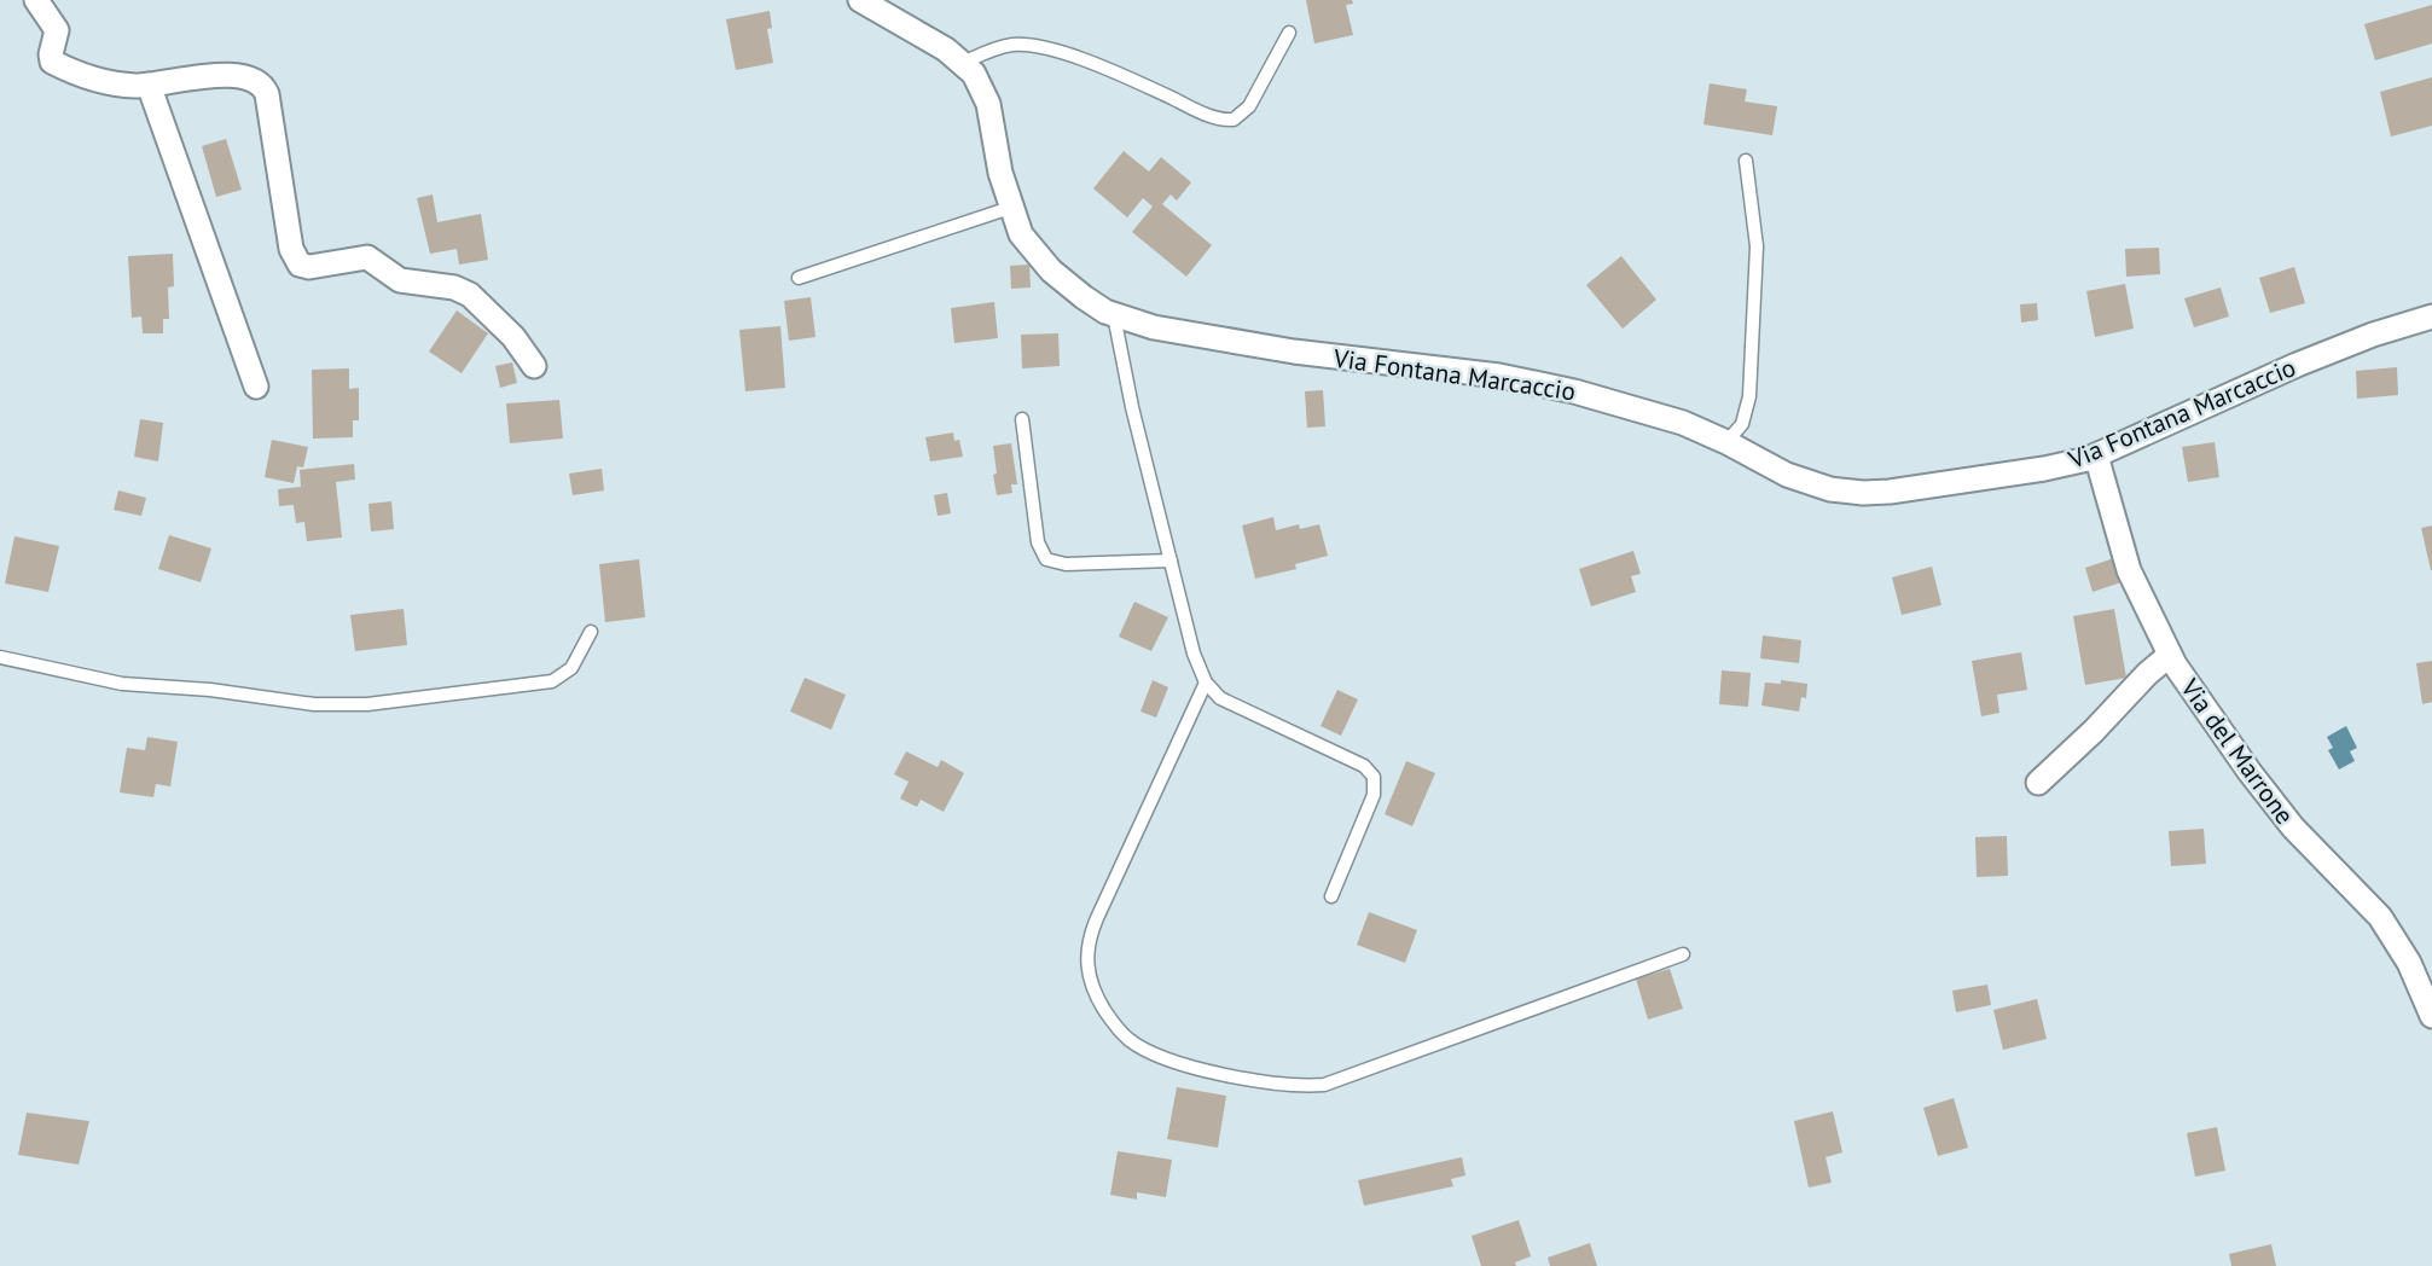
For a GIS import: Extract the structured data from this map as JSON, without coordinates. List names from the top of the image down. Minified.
{"streets":{"street":["Via Fontana Marcaccio","Via del Marrone"]},"crossings":[["Via Fontana Marcaccio","Via del Marrone"]]}
